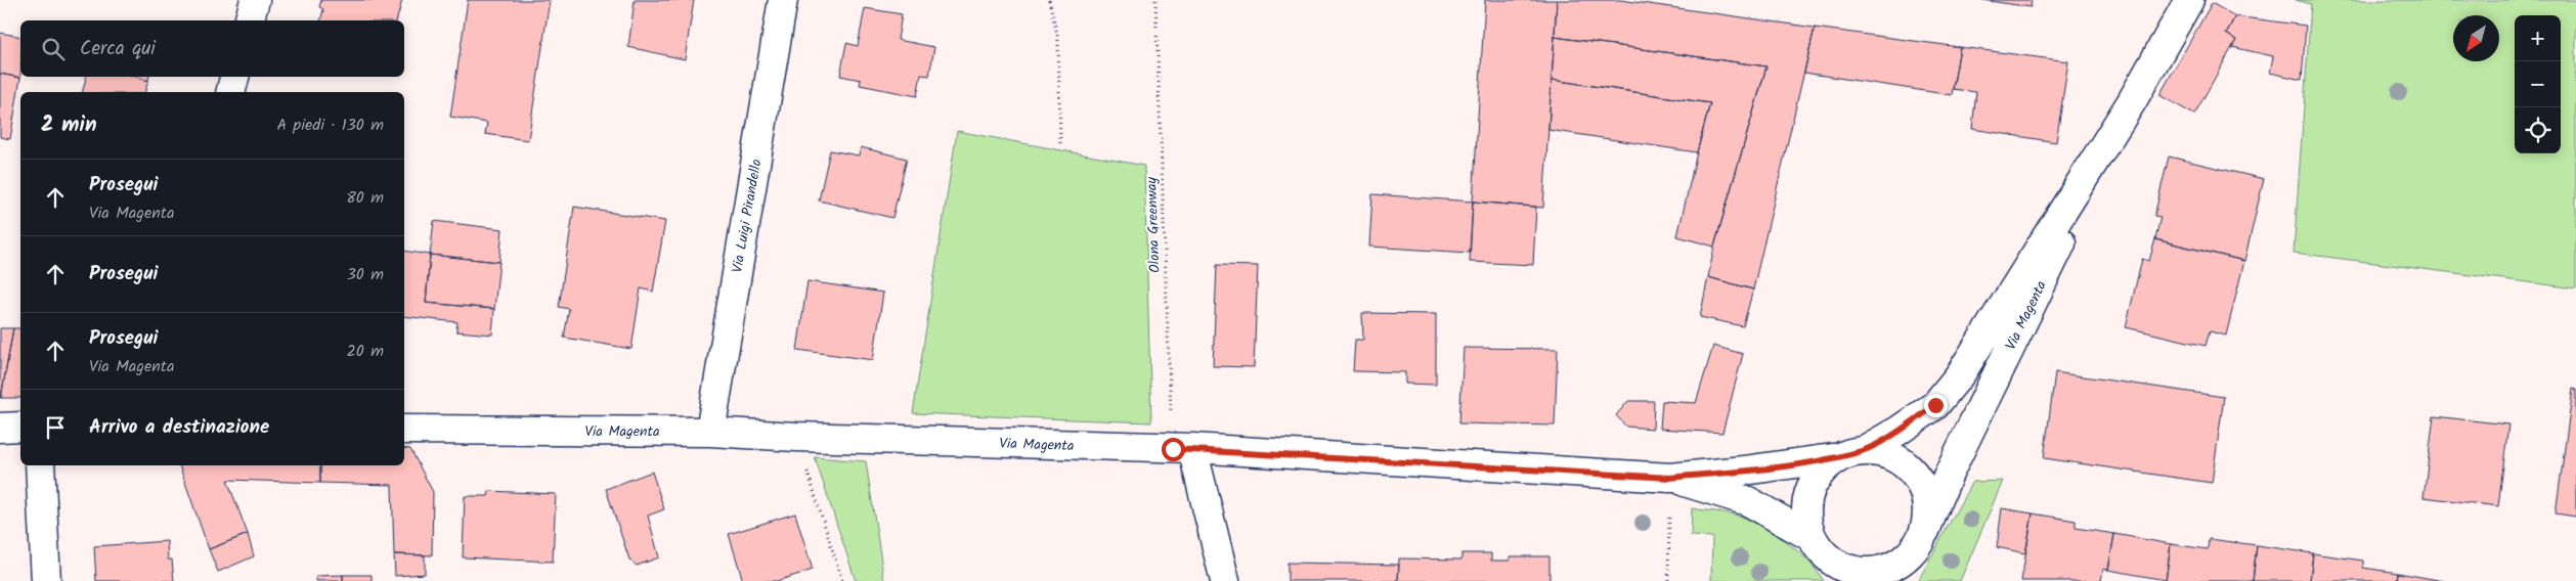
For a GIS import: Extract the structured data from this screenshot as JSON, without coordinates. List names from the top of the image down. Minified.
{"streets":{"street":["Via Luigi Pirandello","Via Magenta"],"path":["Olona Greenway"]},"crossings":[["Via Luigi Pirandello","Via Magenta"],["Olona Greenway","Via Magenta"]],"north":"bottom left","page":{"map_buttons":["+","−"],"search":"Cerca qui","heading":["2 min","A piedi · 130 m"],"list":[["Prosegui","Via Magenta","80 m"],["Prosegui","30 m"],["Prosegui","Via Magenta","20 m"],"Arrivo a destinazione"]}}
